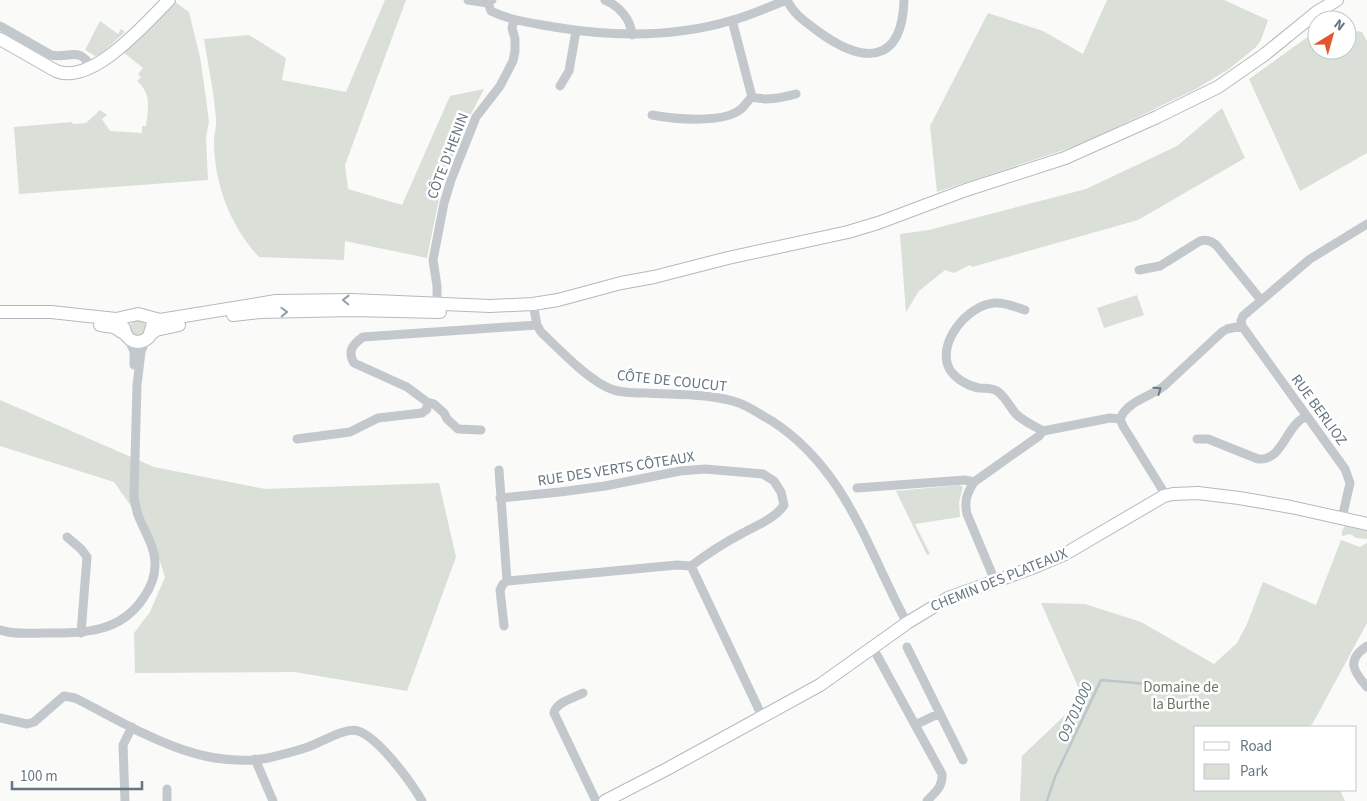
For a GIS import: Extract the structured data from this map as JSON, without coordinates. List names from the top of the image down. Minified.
{"streets":{"street":["CÔTE D'HENIN","CÔTE DE COUCUT","RUE BERLIOZ","RUE DES VERTS CÔTEAUX","CHEMIN DES PLATEAUX"]},"crossings":[["CÔTE DE COUCUT","CHEMIN DES PLATEAUX"],["RUE BERLIOZ","CHEMIN DES PLATEAUX"]],"water":["O9701000"],"parks":["Domaine de la Burthe"],"legend":["Road","Park"],"scale_bar":"100 m","north":"top right"}
